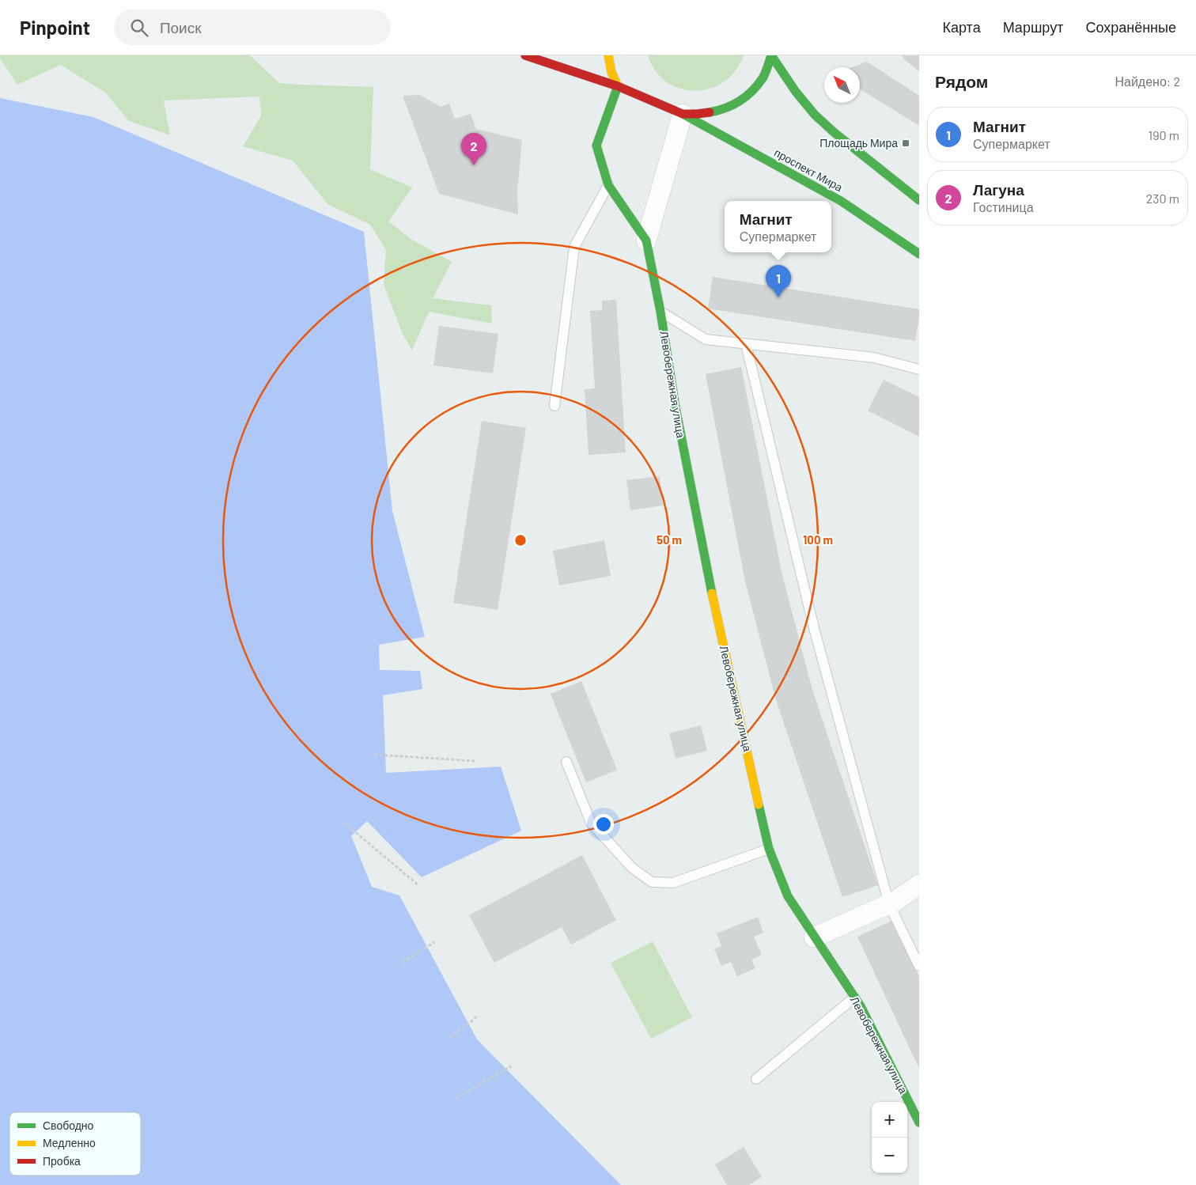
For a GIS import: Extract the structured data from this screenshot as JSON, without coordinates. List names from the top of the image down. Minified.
{"streets":{"street":["проспект Мира","Левобережная улица"]},"crossings":[["проспект Мира","Левобережная улица"]],"places":{"transit":["Площадь Мира"]},"legend":["Свободно","Медленно","Пробка"],"north":"top left","page":{"header":"Pinpoint","search":"Поиск","nav":["Карта","Маршрут","Сохранённые"],"heading":["Рядом","Найдено: 2"],"list":[{"mark":"1","name":"Магнит","note":"Супермаркет","value":"190 m"},{"mark":"2","name":"Лагуна","note":"Гостиница","value":"230 m"}],"pins":["2","1"],"popup":["Магнит","Супермаркет"],"map_buttons":["+","−"]},"rings":["50 m","100 m"]}
